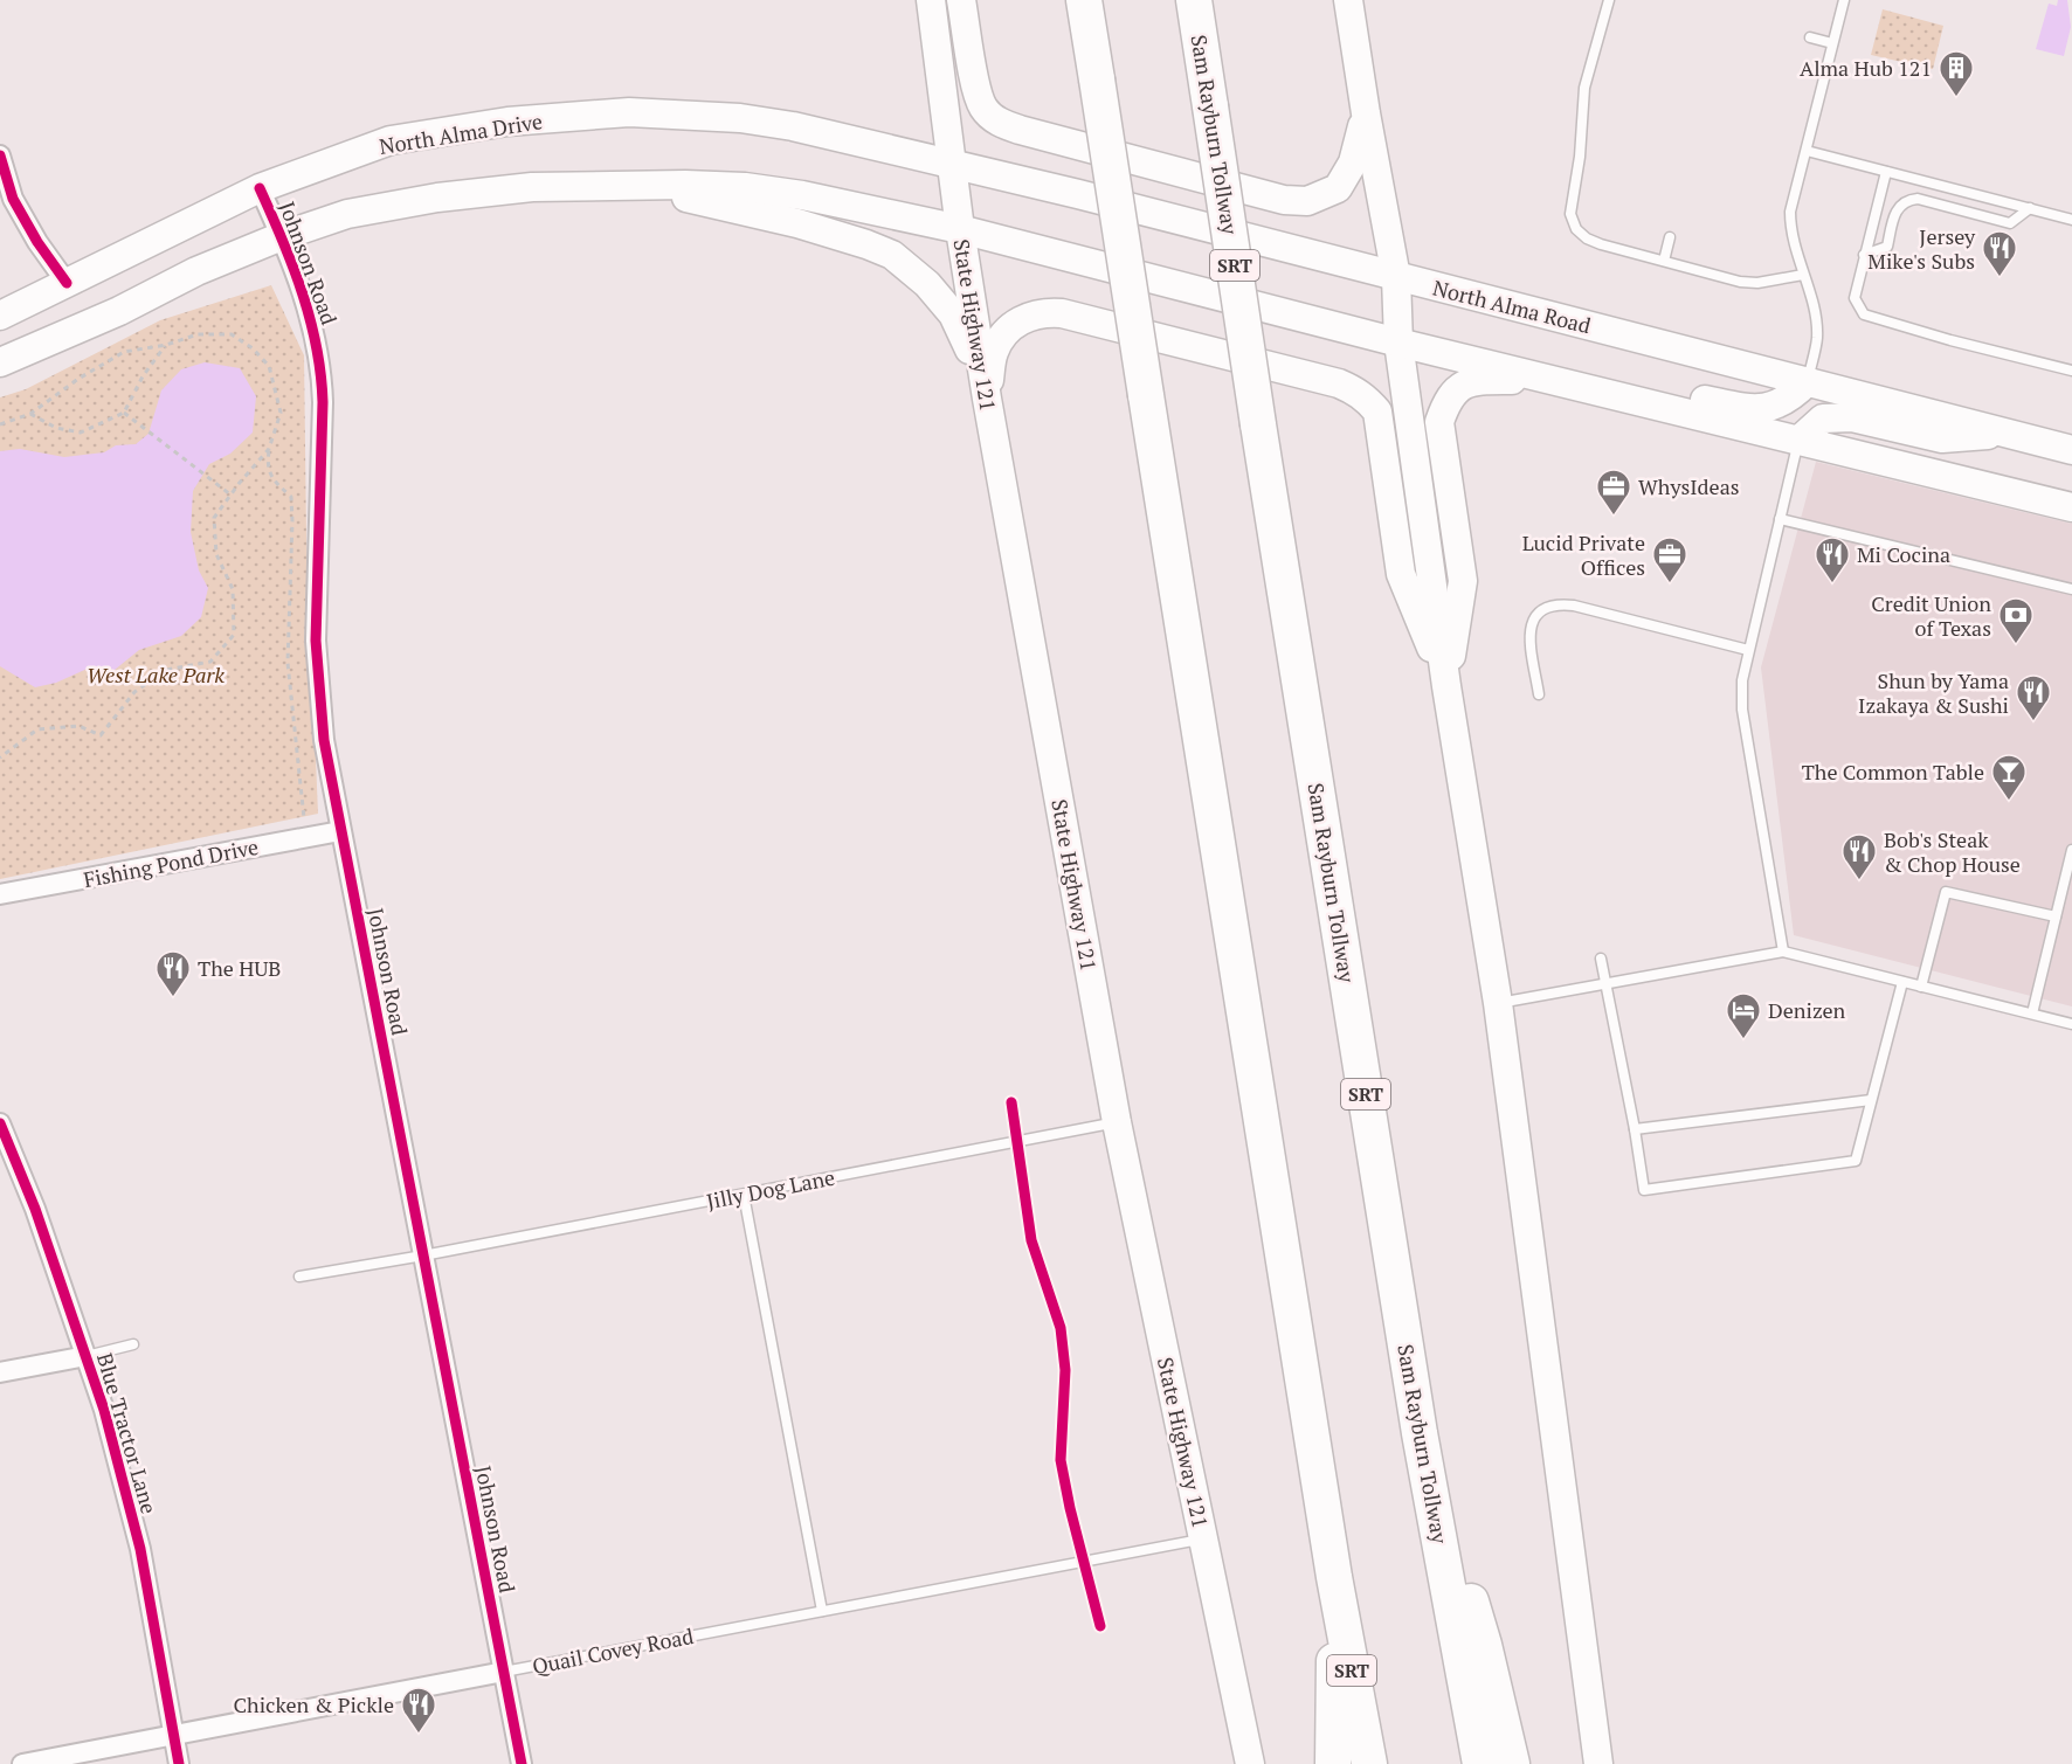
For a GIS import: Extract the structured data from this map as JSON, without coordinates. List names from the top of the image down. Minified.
{"streets":{"highway":["Sam Rayburn Tollway","SRT"],"main road":["North Alma Drive","North Alma Road","State Highway 121"],"street":["Johnson Road","Fishing Pond Drive","Blue Tractor Lane","Quail Covey Road"],"lane":["Jilly Dog Lane"]},"crossings":[["North Alma Drive","Johnson Road"],["North Alma Drive","North Alma Road"],["North Alma Drive","State Highway 121"],["Johnson Road","Fishing Pond Drive"],["Johnson Road","Jilly Dog Lane"],["Johnson Road","Quail Covey Road"],["North Alma Road","State Highway 121"],["State Highway 121","Jilly Dog Lane"],["State Highway 121","Quail Covey Road"],["Blue Tractor Lane","Quail Covey Road"]],"parks":["West Lake Park"],"places":{"building":["Alma Hub 121"],"restaurant":["Jersey Mike's Subs","Mi Cocina","Shun by Yama Izakaya & Sushi","Bob's Steak & Chop House","The HUB","Chicken & Pickle"],"office":["WhysIdeas","Lucid Private Offices"],"bank":["Credit Union of Texas"],"bar":["The Common Table"],"hotel":["Denizen"]}}
